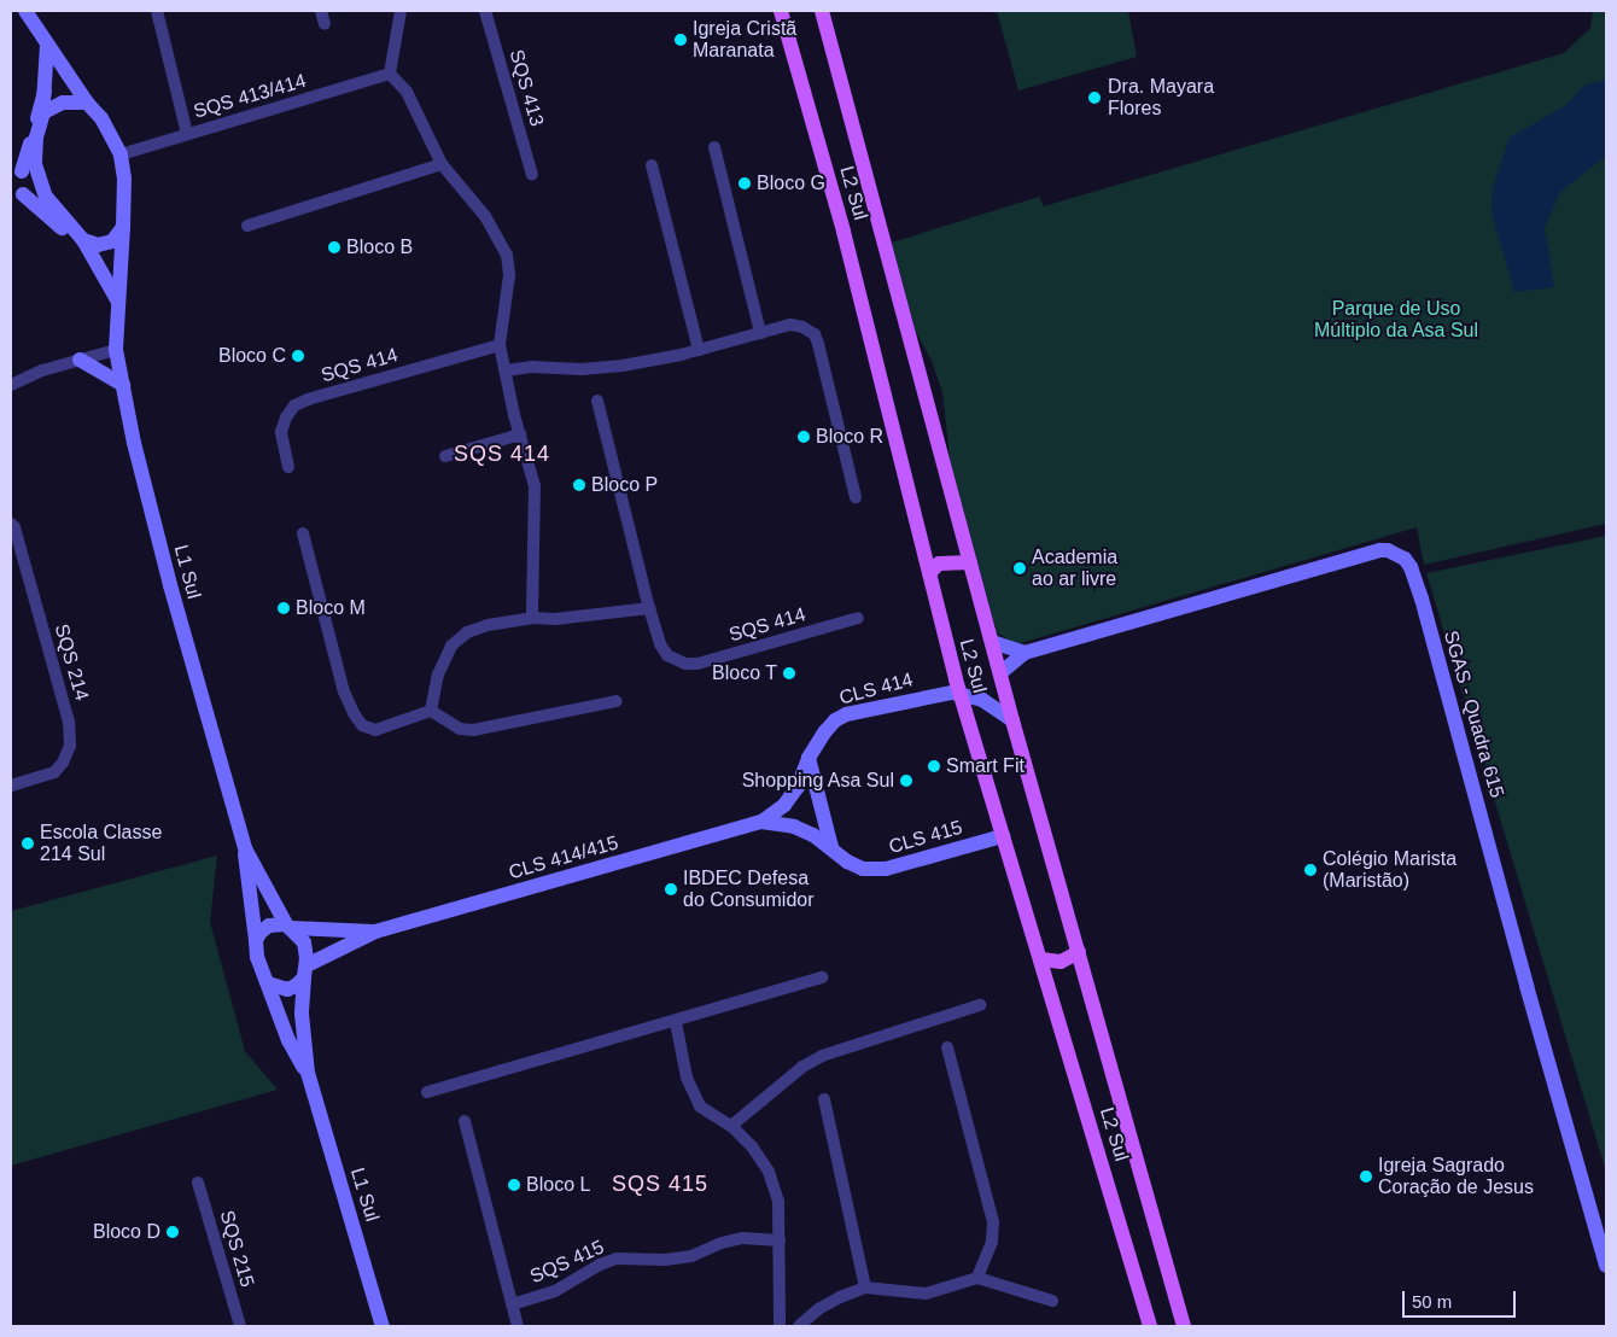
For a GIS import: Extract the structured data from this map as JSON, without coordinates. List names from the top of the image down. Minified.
{"streets":{"main road":["L2 Sul"],"street":["SQS 413","SQS 413/414","SQS 414","L1 Sul","SQS 214","CLS 414","SGAS - Quadra 615","CLS 415","CLS 414/415","SQS 215","SQS 415"]},"crossings":[["SQS 413/414","L1 Sul"],["L2 Sul","CLS 414"],["L2 Sul","SGAS - Quadra 615"],["L2 Sul","CLS 415"],["L1 Sul","CLS 414/415"],["CLS 414","CLS 415"],["CLS 414","CLS 414/415"],["CLS 415","CLS 414/415"]],"districts":["SQS 414","SQS 415"],"parks":["Parque de Uso Múltiplo da Asa Sul"],"places":["Igreja Cristã Maranata","Dra. Mayara Flores","Bloco G","Bloco B","Bloco C","Bloco R","Bloco P","Academia ao ar livre","Bloco M","Bloco T","Smart Fit","Shopping Asa Sul","Escola Classe 214 Sul","Colégio Marista (Maristão)","IBDEC Defesa do Consumidor","Igreja Sagrado Coração de Jesus","Bloco L","Bloco D"],"scale_bar":"50 m"}
